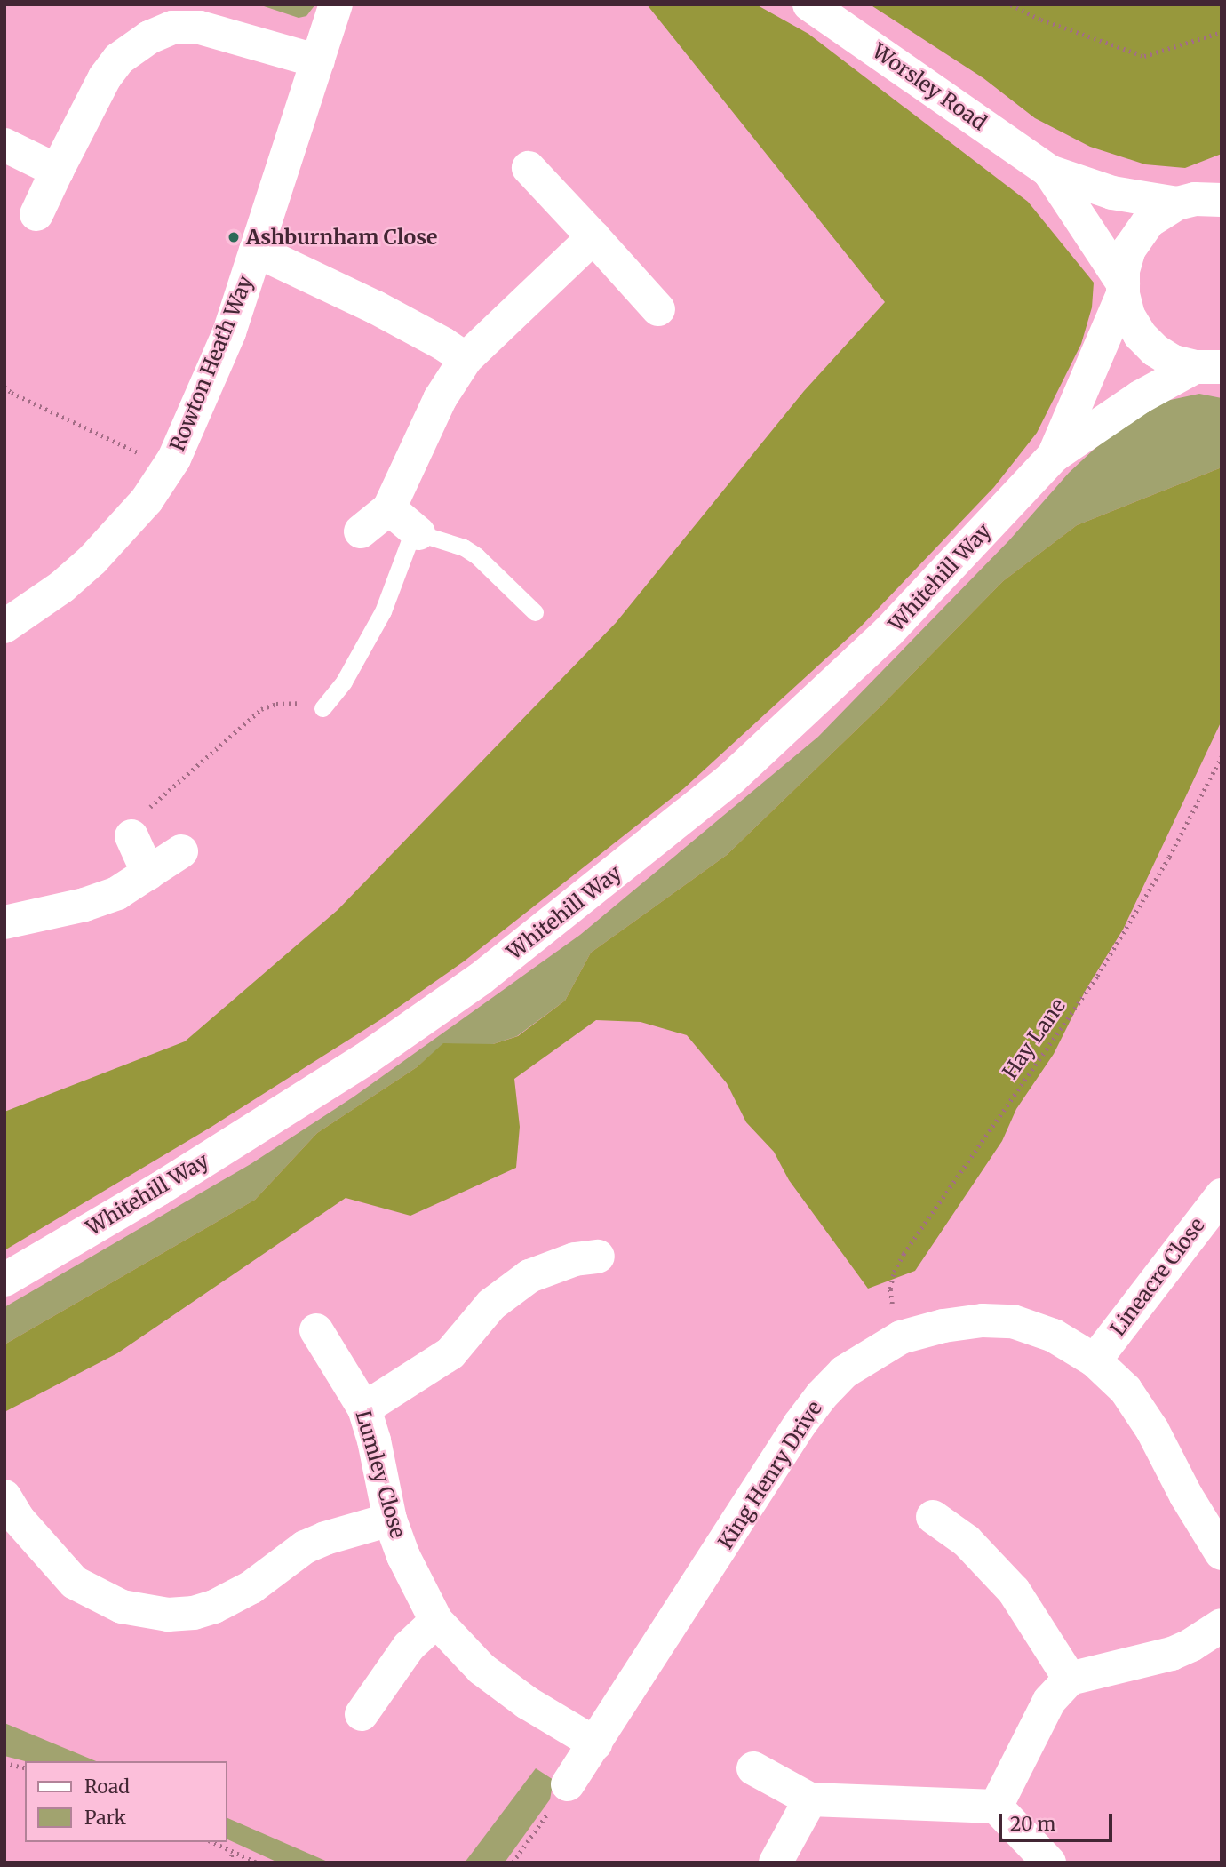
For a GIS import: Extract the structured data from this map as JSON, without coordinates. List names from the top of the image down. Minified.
{"streets":{"street":["Worsley Road","Rowton Heath Way","Whitehill Way","Lineacre Close","Lumley Close","King Henry Drive"],"path":["Hay Lane"]},"crossings":[["Worsley Road","Whitehill Way"],["Hay Lane","King Henry Drive"],["Lineacre Close","King Henry Drive"],["Lumley Close","King Henry Drive"]],"places":["Ashburnham Close"],"legend":["Road","Park"],"scale_bar":"20 m"}
